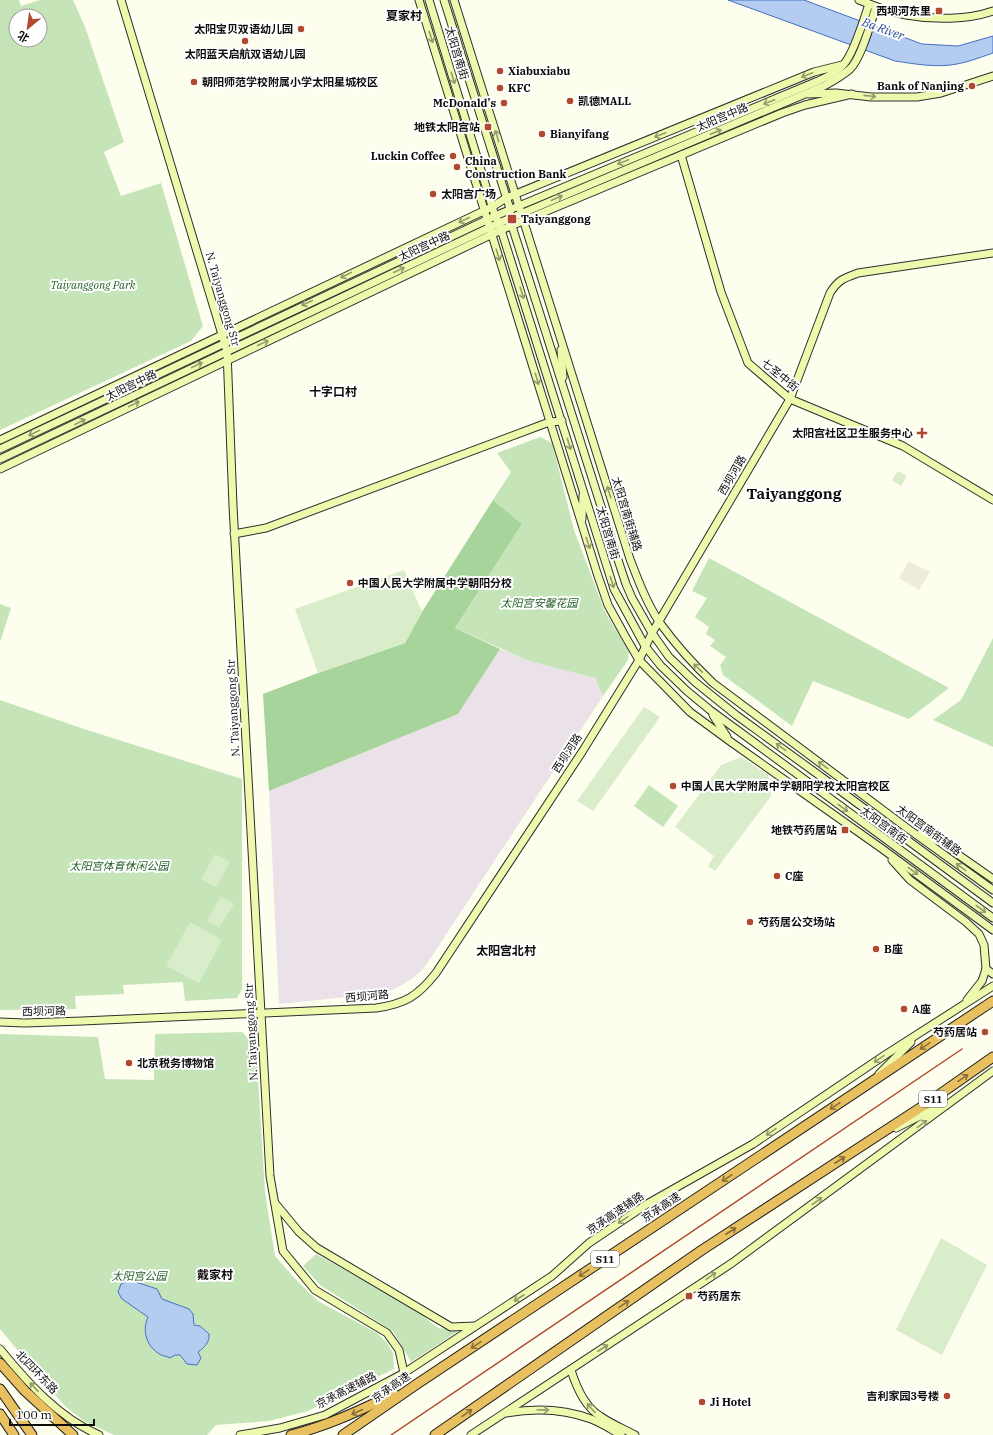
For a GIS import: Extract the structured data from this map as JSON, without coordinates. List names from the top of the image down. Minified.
{"streets":{"highway":["S11","京承高速"],"street":["太阳宫南街","太阳宫中路","N. Taiyanggong Str","七圣中街","西坝河路","太阳宫南街辅路","京承高速辅路","北四环东路"]},"crossings":[["太阳宫南街","太阳宫中路"],["太阳宫南街","西坝河路"],["太阳宫中路","N. Taiyanggong Str"],["太阳宫中路","七圣中街"],["太阳宫中路","太阳宫南街辅路"],["N. Taiyanggong Str","西坝河路"],["N. Taiyanggong Str","京承高速辅路"],["七圣中街","西坝河路"],["西坝河路","太阳宫南街辅路"]],"one_way":["京承高速辅路","北四环东路"],"districts":["夏家村","十字口村","Taiyanggong","太阳宫北村","戴家村"],"water":["Ba River"],"parks":["Taiyanggong Park","太阳宫安馨花园","太阳宫体育休闲公园","太阳宫公园"],"places":{"transit":["西坝河东里","地铁太阳宫站","Taiyanggong","地铁芍药居站","芍药居东"],"other":["太阳宝贝双语幼儿园","太阳蓝天启航双语幼儿园","Xiabuxiabu","朝阳师范学校附属小学太阳星城校区","Bank of Nanjing","KFC","凯德MALL","McDonald's","Bianyifang","Luckin Coffee","China Construction Bank","太阳宫广场","中国人民大学附属中学朝阳分校","中国人民大学附属中学朝阳学校太阳宫校区","C座","芍药居公交场站","B座","A座","芍药居站","北京税务博物馆","吉利家园3号楼","Ji Hotel"],"health":["太阳宫社区卫生服务中心"]},"scale_bar":"100 m","north":"bottom left"}
